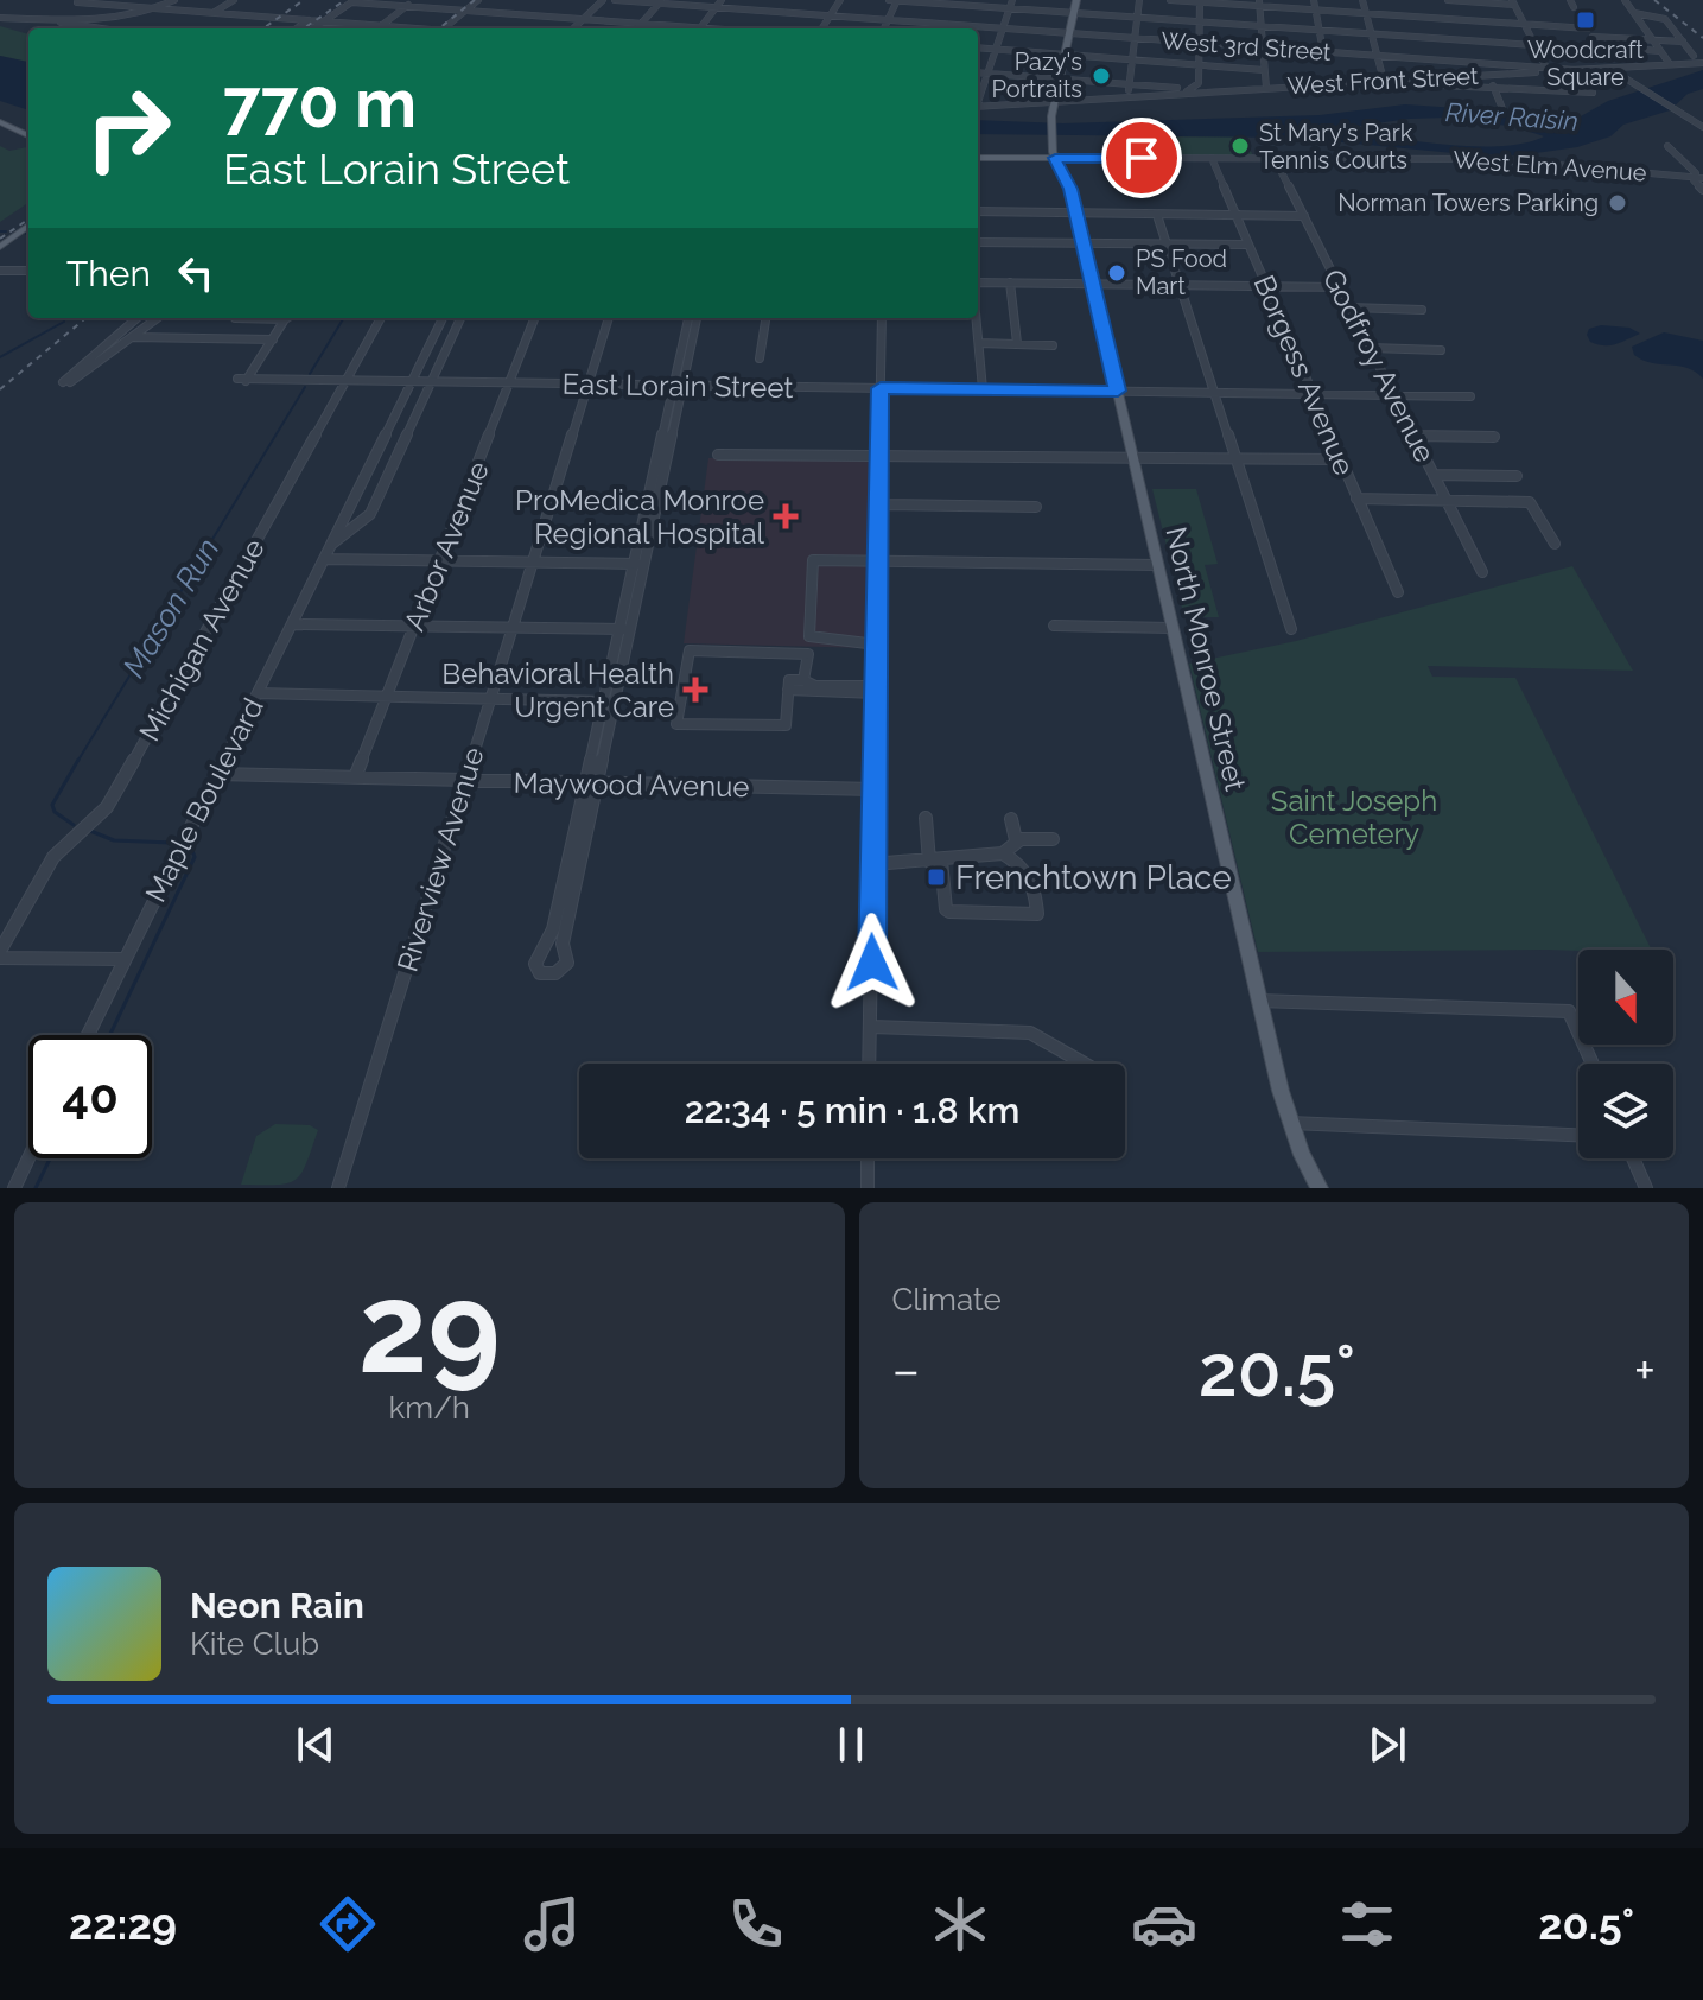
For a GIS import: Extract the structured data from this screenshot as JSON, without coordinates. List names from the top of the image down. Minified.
{"streets":{"main road":["North Monroe Street"],"street":["West 3rd Street","West Front Street","West Elm Avenue","Godfroy Avenue","Borgess Avenue","East Lorain Street","Arbor Avenue","Michigan Avenue","Maywood Avenue","Maple Boulevard","Riverview Avenue"]},"crossings":[["West 3rd Street","West Front Street"],["West 3rd Street","North Monroe Street"],["West Front Street","North Monroe Street"],["West Elm Avenue","Godfroy Avenue"],["West Elm Avenue","Borgess Avenue"],["West Elm Avenue","North Monroe Street"],["Godfroy Avenue","East Lorain Street"],["Borgess Avenue","East Lorain Street"],["East Lorain Street","Arbor Avenue"],["East Lorain Street","Michigan Avenue"],["East Lorain Street","North Monroe Street"],["East Lorain Street","Maple Boulevard"],["East Lorain Street","Riverview Avenue"],["Arbor Avenue","Maywood Avenue"],["Maywood Avenue","Maple Boulevard"],["Maywood Avenue","Riverview Avenue"]],"water":["River Raisin","Mason Run"],"parks":["Saint Joseph Cemetery"],"places":{"transit":["Woodcraft Square","Frenchtown Place"],"other":["Pazy's Portraits","St Mary's Park Tennis Courts","Norman Towers Parking","PS Food Mart"],"health":["ProMedica Monroe Regional Hospital","Behavioral Health Urgent Care"]},"north":"bottom","page":{"turn":["770 m","East Lorain Street"],"then":"Then","limit":"40","trip":"22:34 · 5 min · 1.8 km","tile":[["29","km/h"],"Climate"],"heat":["−","20.5°","+"],"song":["Neon Rain","Kite Club"],"tabs":["22:29","20.5°"]}}
